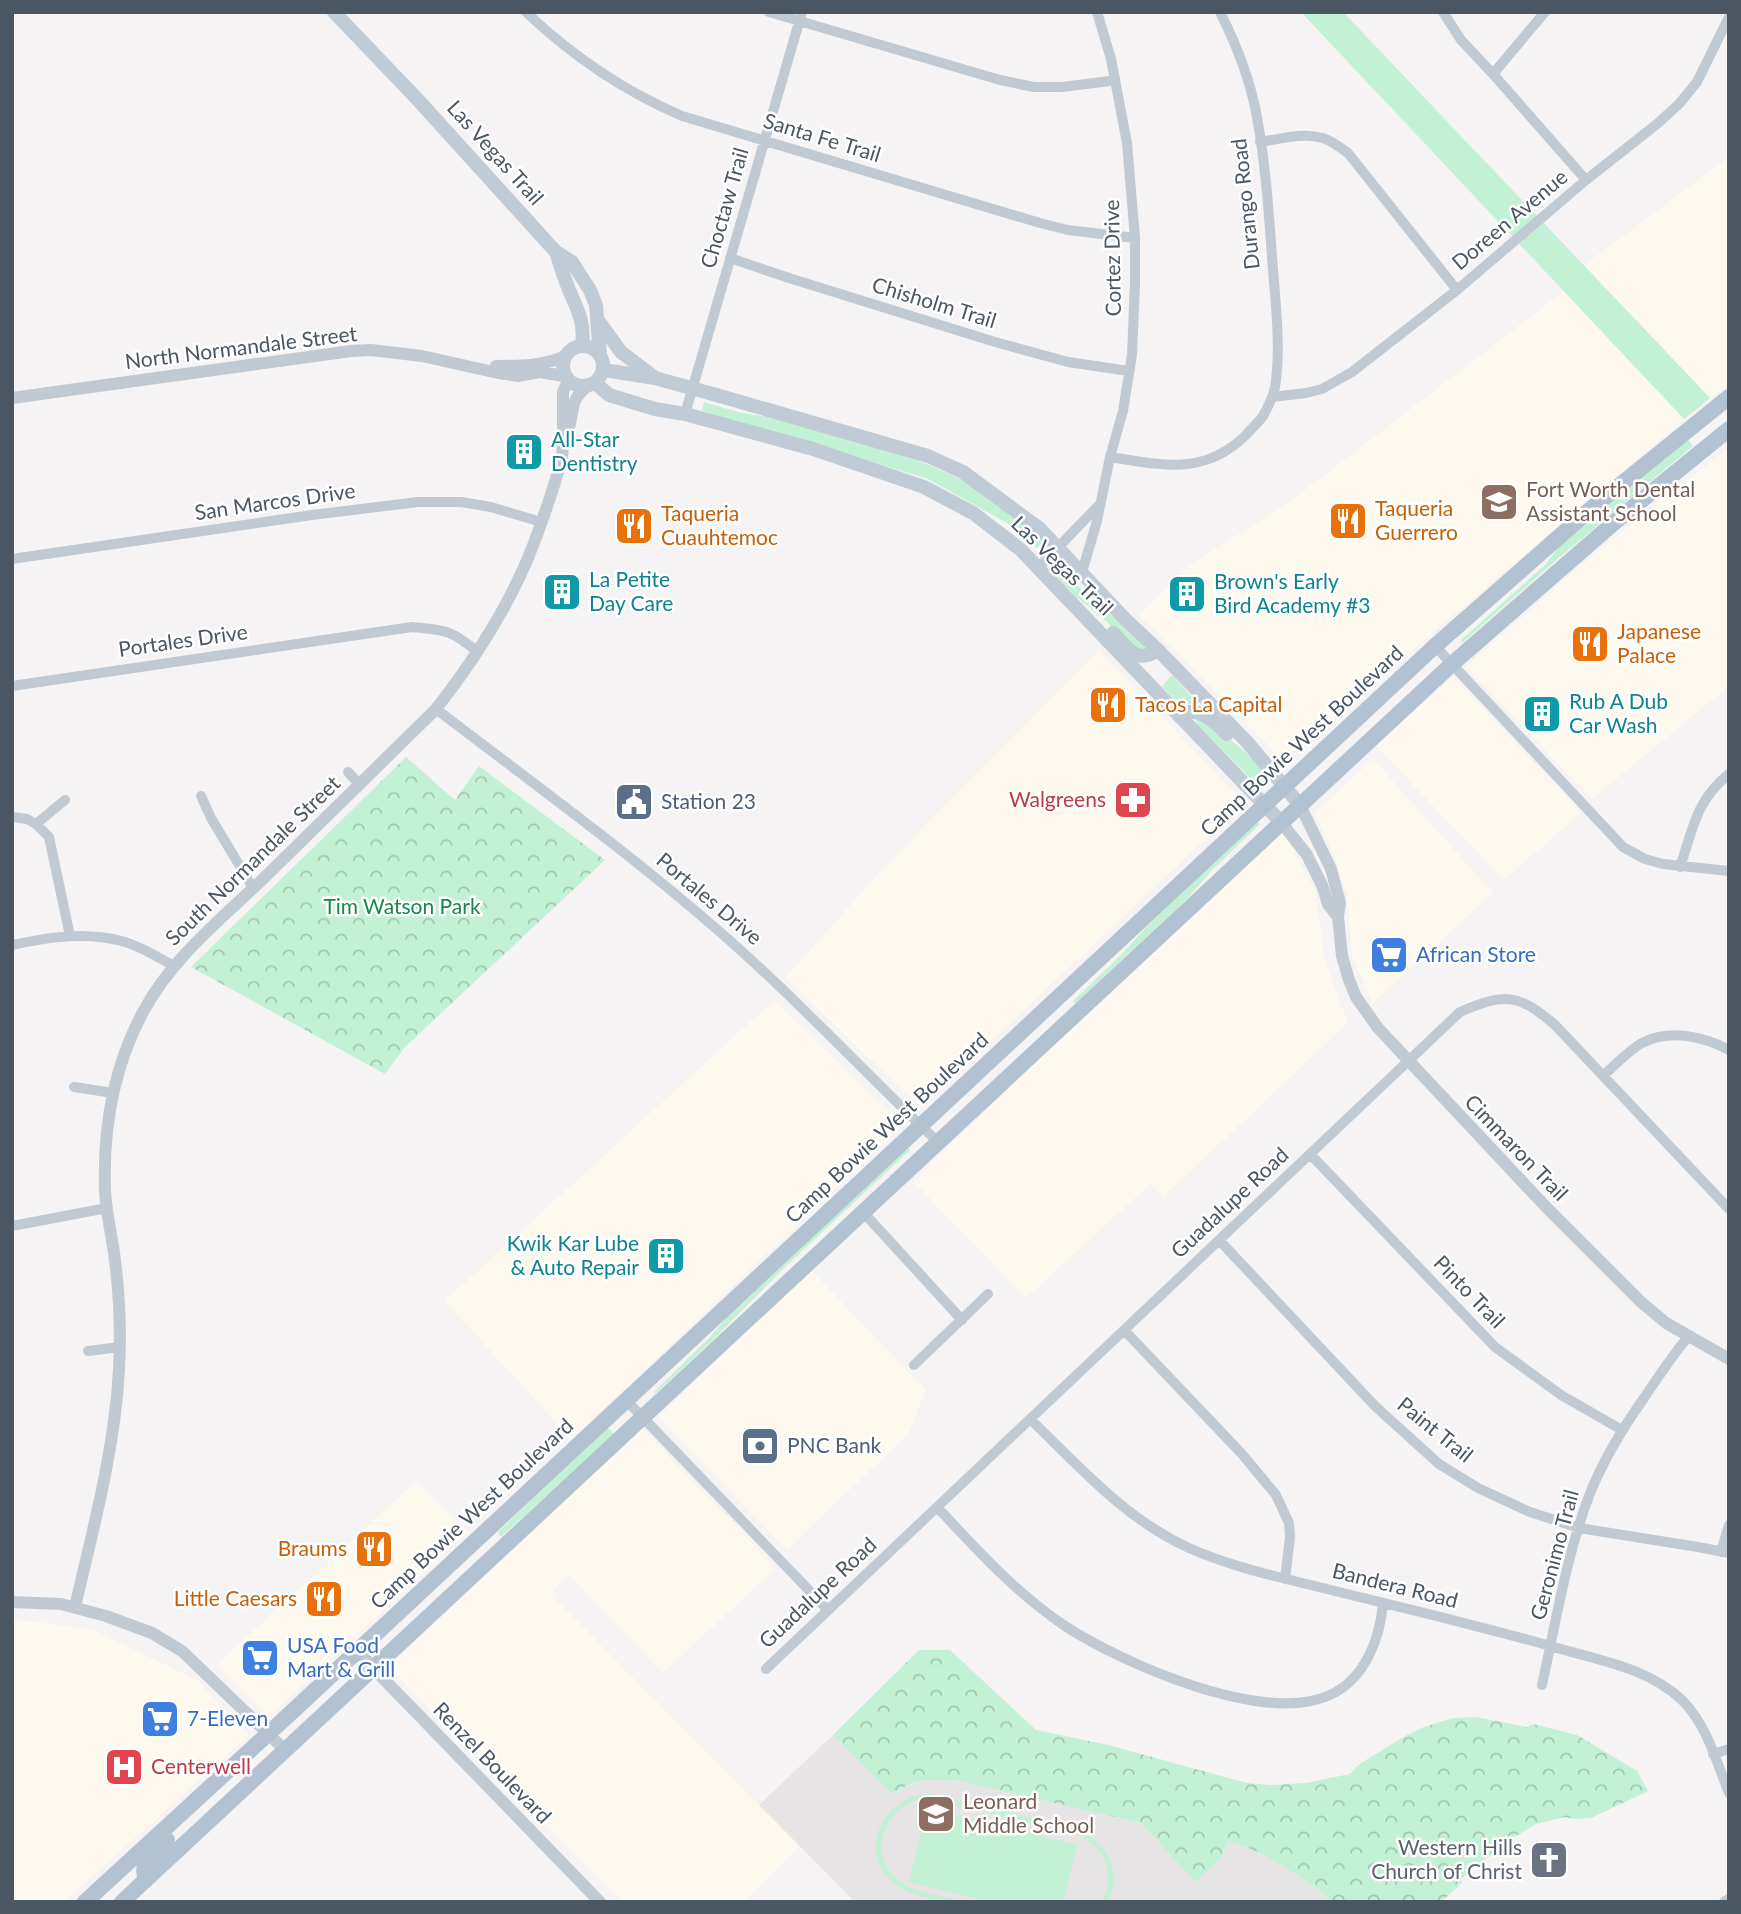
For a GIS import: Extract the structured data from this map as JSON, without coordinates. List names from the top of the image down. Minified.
{"streets":{"main road":["Las Vegas Trail","Camp Bowie West Boulevard"],"street":["Santa Fe Trail","Durango Road","Choctaw Trail","Doreen Avenue","Cortez Drive","Chisholm Trail","North Normandale Street","San Marcos Drive","Portales Drive","South Normandale Street","Cimmaron Trail","Guadalupe Road","Pinto Trail","Paint Trail","Geronimo Trail","Bandera Road","Renzel Boulevard"]},"crossings":[["Santa Fe Trail","Choctaw Trail"],["Santa Fe Trail","Cortez Drive"],["Las Vegas Trail","Choctaw Trail"],["Las Vegas Trail","Cortez Drive"],["Las Vegas Trail","North Normandale Street"],["Las Vegas Trail","Camp Bowie West Boulevard"],["Las Vegas Trail","South Normandale Street"],["Las Vegas Trail","Cimmaron Trail"],["Durango Road","Doreen Avenue"],["Choctaw Trail","Chisholm Trail"],["Cortez Drive","Chisholm Trail"],["North Normandale Street","South Normandale Street"],["San Marcos Drive","South Normandale Street"],["Portales Drive","Camp Bowie West Boulevard"],["Portales Drive","South Normandale Street"],["Camp Bowie West Boulevard","Renzel Boulevard"],["Cimmaron Trail","Guadalupe Road"],["Cimmaron Trail","Geronimo Trail"],["Guadalupe Road","Pinto Trail"],["Guadalupe Road","Paint Trail"],["Guadalupe Road","Bandera Road"],["Pinto Trail","Geronimo Trail"],["Paint Trail","Geronimo Trail"],["Geronimo Trail","Bandera Road"]],"parks":["Tim Watson Park"],"places":{"building":["All-Star Dentistry","La Petite Day Care","Brown's Early Bird Academy #3","Rub A Dub Car Wash","Kwik Kar Lube & Auto Repair"],"school or university":["Fort Worth Dental Assistant School","Leonard Middle School"],"restaurant":["Taqueria Guerrero","Taqueria Cuauhtemoc","Japanese Palace","Tacos La Capital","Braums","Little Caesars"],"pharmacy":["Walgreens"],"public building":["Station 23"],"supermarket":["African Store","USA Food Mart & Grill","7-Eleven"],"bank":["PNC Bank"],"hospital":["Centerwell"],"church":["Western Hills Church of Christ"]}}
